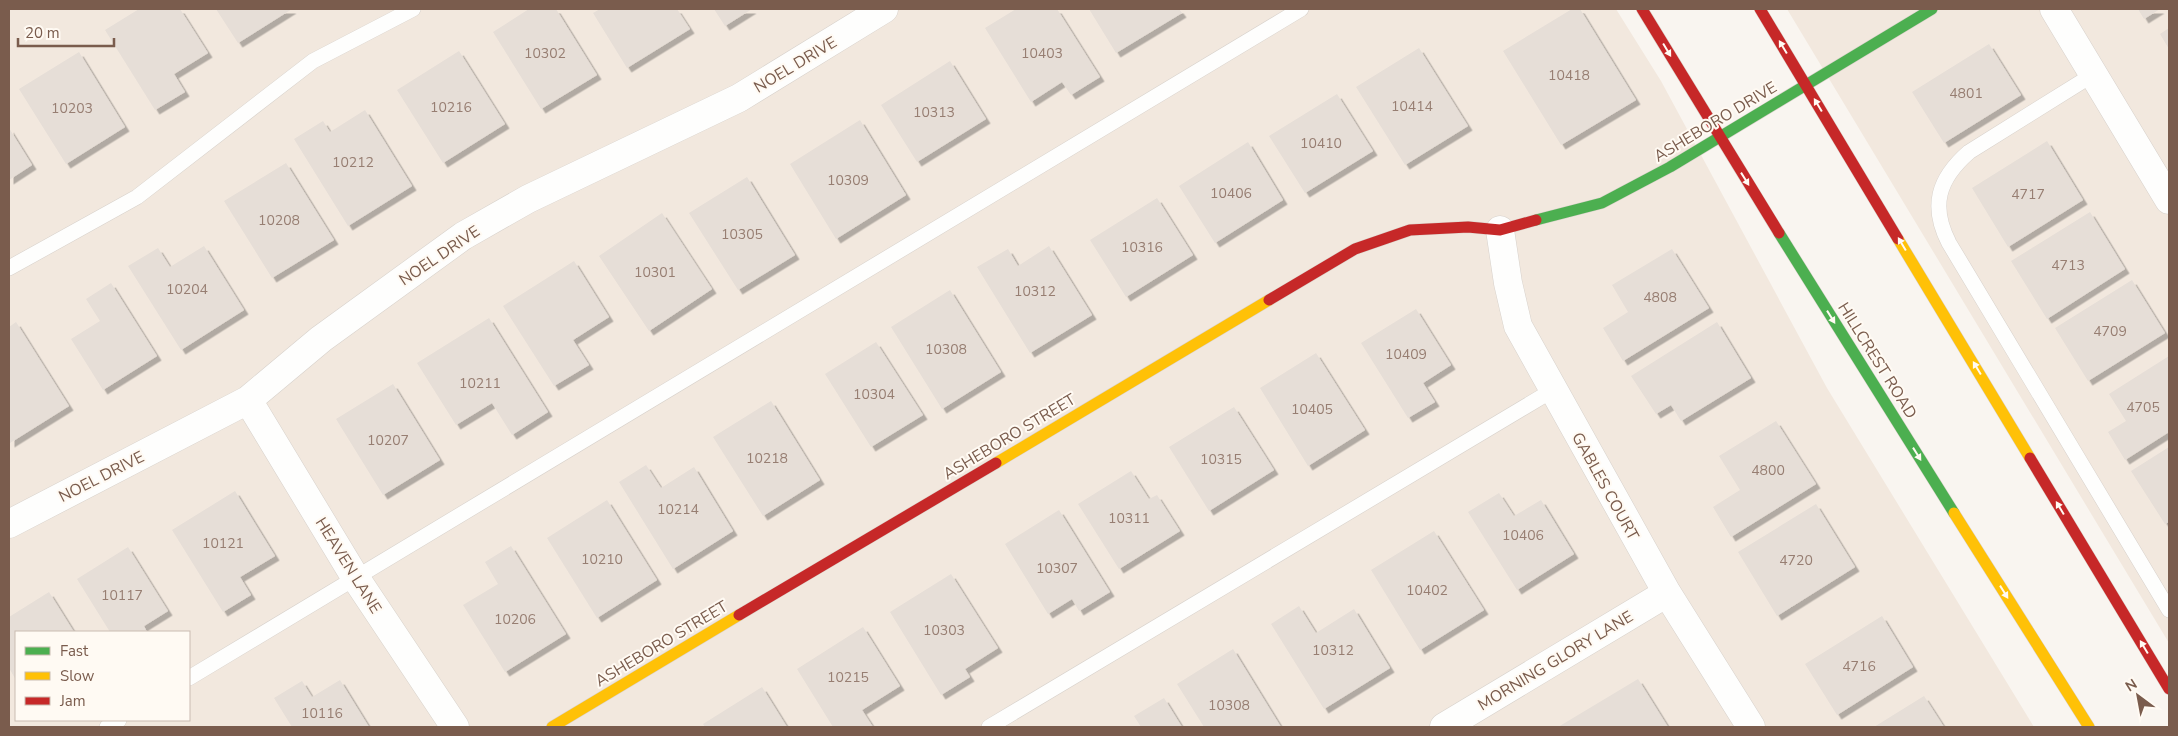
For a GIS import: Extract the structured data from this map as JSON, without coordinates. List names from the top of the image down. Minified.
{"streets":{"main road":["ASHEBORO DRIVE","HILLCREST ROAD","ASHEBORO STREET"],"street":["NOEL DRIVE","GABLES COURT","HEAVEN LANE","MORNING GLORY LANE"]},"crossings":[["NOEL DRIVE","HEAVEN LANE"],["ASHEBORO DRIVE","HILLCREST ROAD"],["ASHEBORO DRIVE","ASHEBORO STREET"],["ASHEBORO DRIVE","GABLES COURT"],["ASHEBORO STREET","GABLES COURT"],["GABLES COURT","MORNING GLORY LANE"]],"house_numbers":["10302","10403","10418","4801","10414","10216","10203","10313","10410","10212","10309","10406","4717","10208","10305","10316","4713","10301","10204","10312","4808","4709","10308","10409","10211","10304","4705","10405","10207","10218","10315","4800","10214","10311","10406","10121","10210","4720","10307","10402","10117","10206","10303","10312","4716","10215","10308","10116"],"legend":["Fast","Slow","Jam"],"scale_bar":"20 m","north":"top left"}
